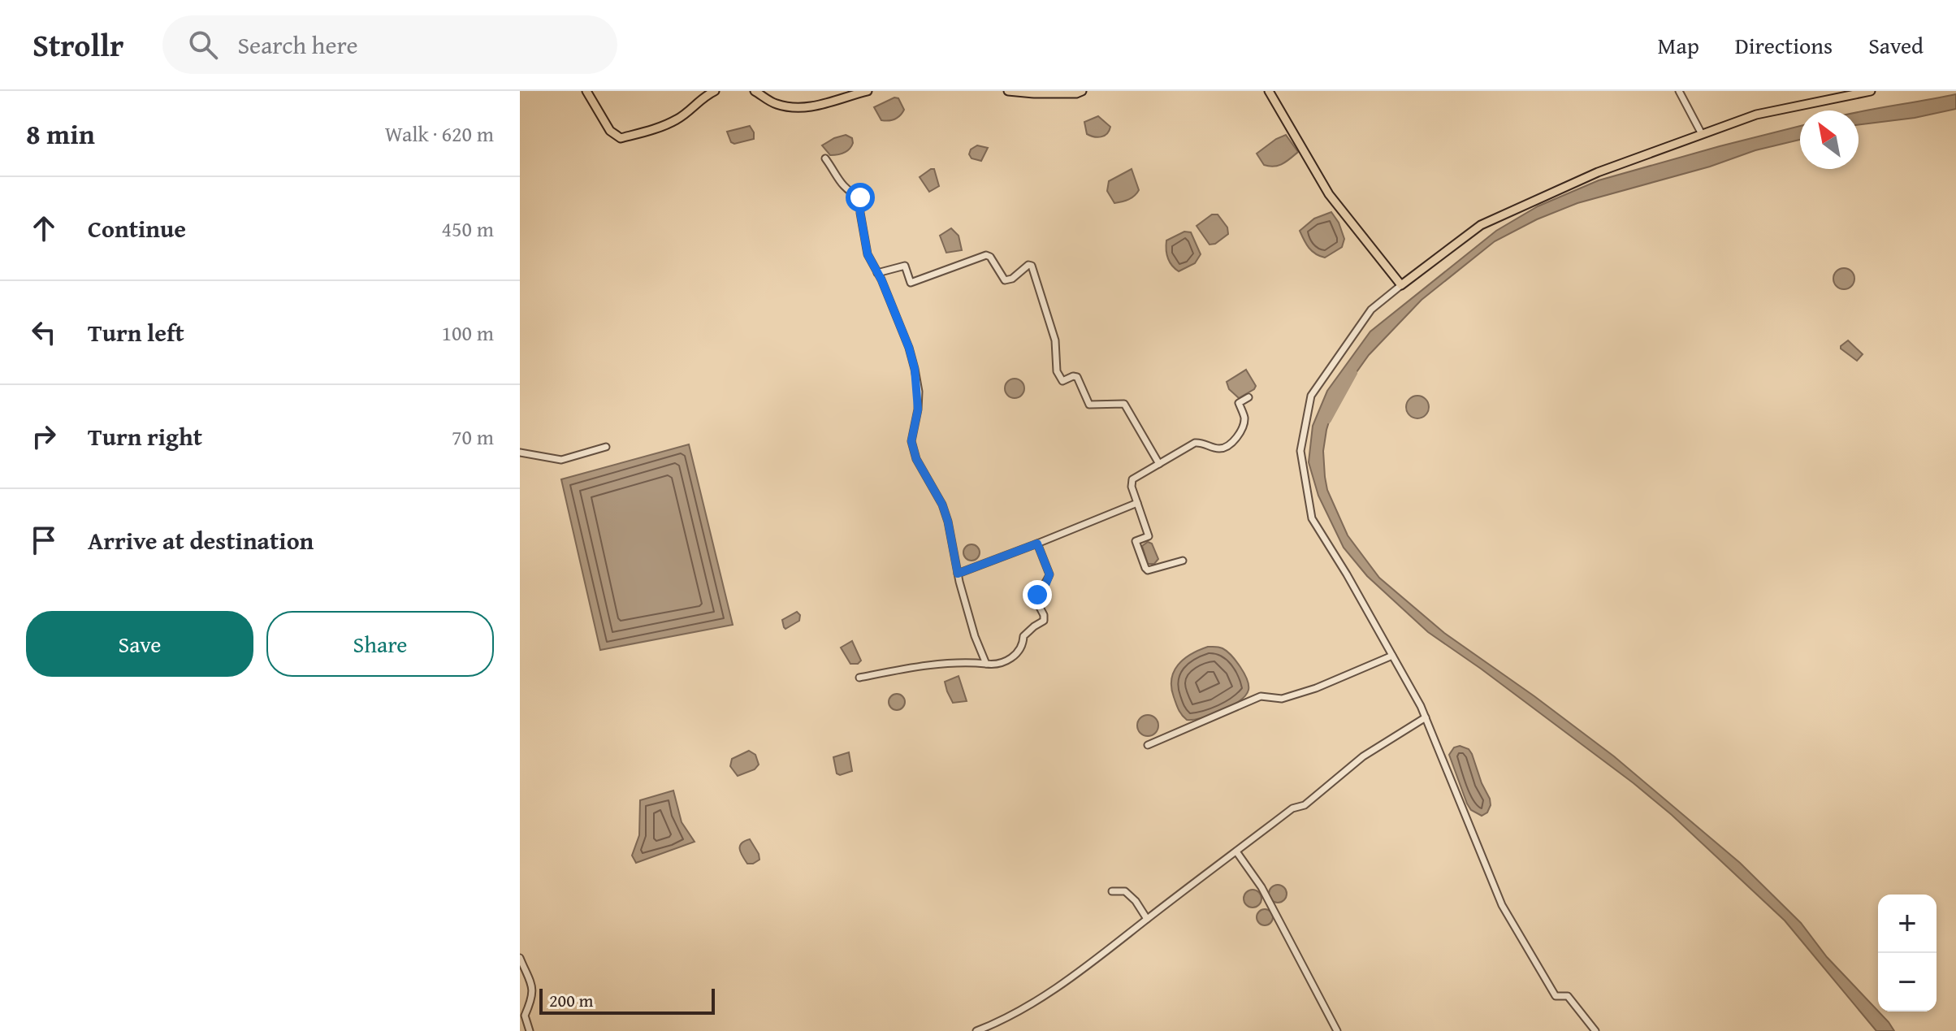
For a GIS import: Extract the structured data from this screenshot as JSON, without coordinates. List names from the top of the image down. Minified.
{"scale_bar":"200 m","north":"top left","page":{"header":"Strollr","search":"Search here","nav":["Map","Directions","Saved"],"heading":["8 min","Walk · 620 m"],"list":[["Continue","450 m"],["Turn left","100 m"],["Turn right","70 m"],"Arrive at destination"],"buttons":["Save","Share"],"map_buttons":["+","−"],"scale":"200 m"}}
